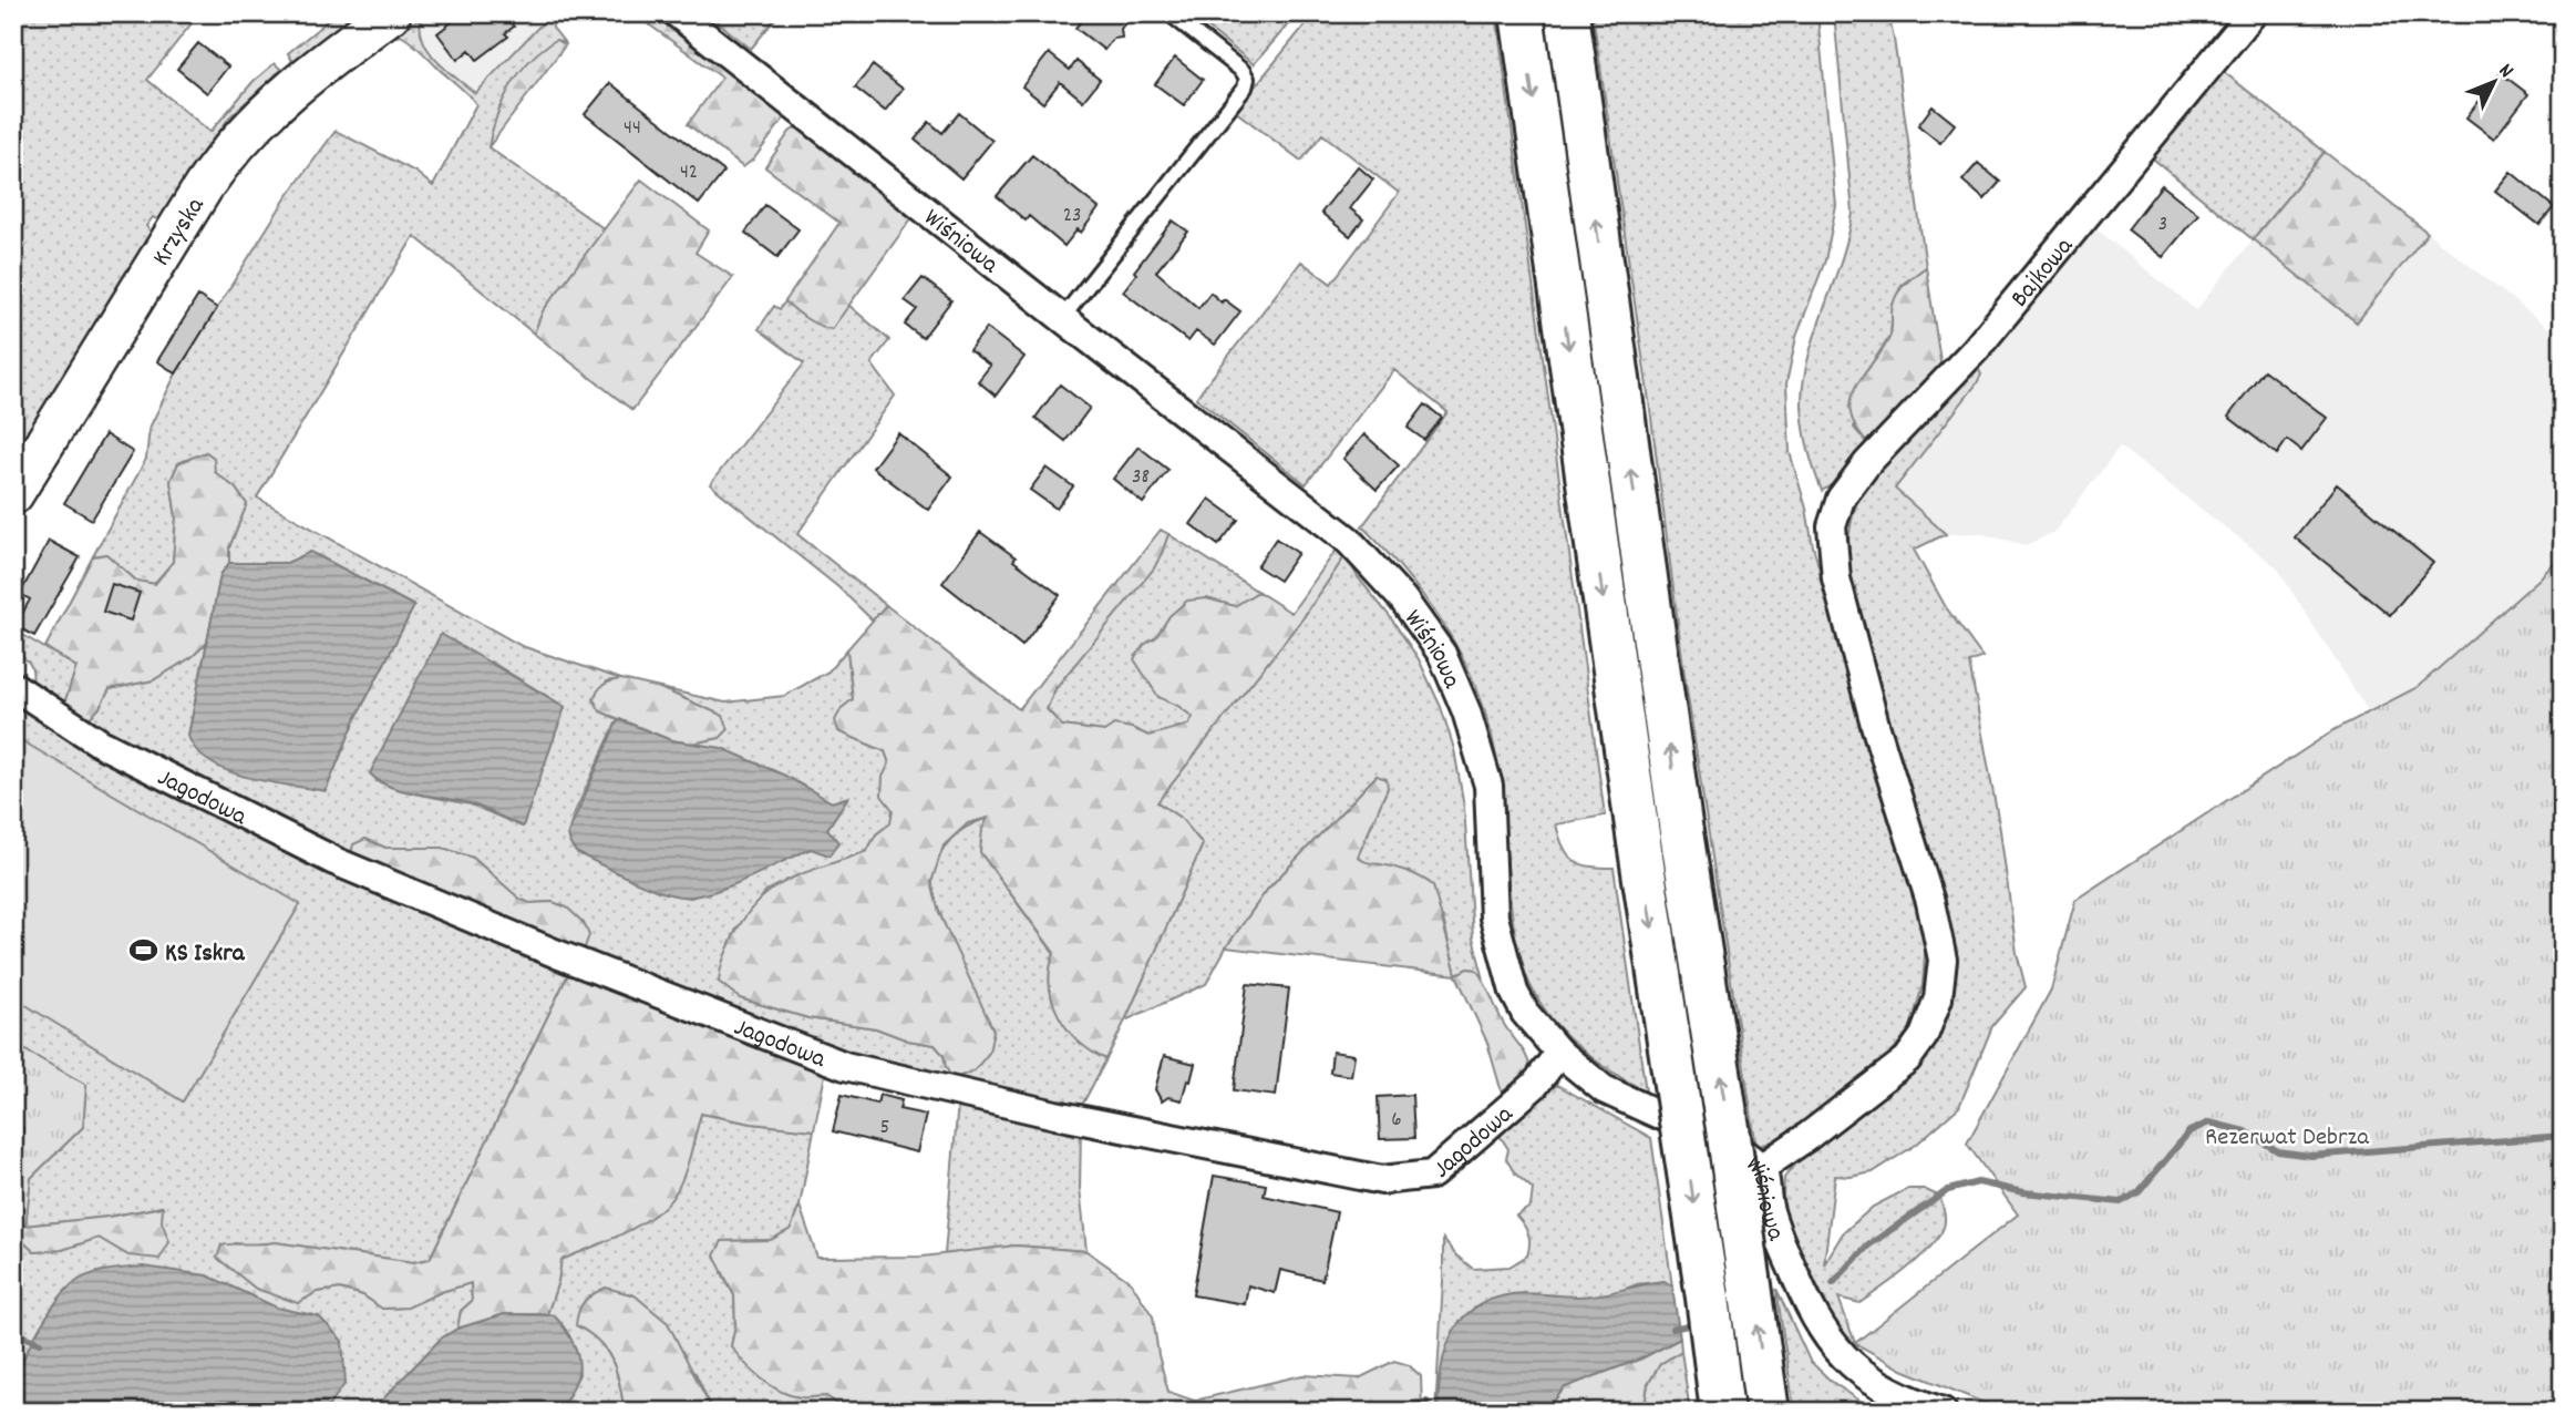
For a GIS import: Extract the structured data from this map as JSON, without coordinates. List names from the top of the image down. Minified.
{"streets":{"street":["Krzyska","Wiśniowa","Bajkowa","Jagodowa"]},"crossings":[["Wiśniowa","Bajkowa"],["Wiśniowa","Jagodowa"]],"parks":["Rezerwat Debrza"],"places":{"sports":["KS Iskra"]},"house_numbers":["44","42","23","3","38","6","5"],"north":"top right"}
